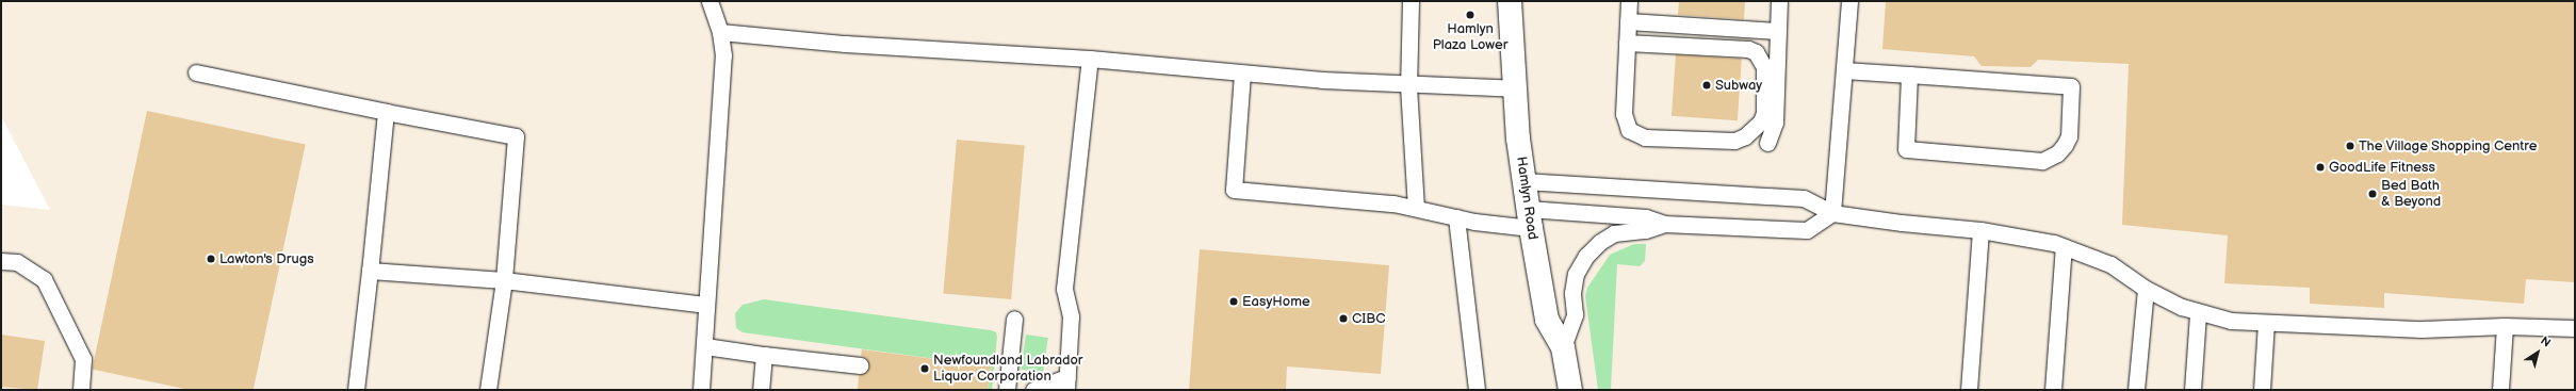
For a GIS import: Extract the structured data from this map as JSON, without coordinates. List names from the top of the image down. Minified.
{"streets":{"street":["Hamlyn Road"]},"places":["Hamlyn Plaza Lower","Subway","The Village Shopping Centre","GoodLife Fitness","Bed Bath & Beyond","Lawton's Drugs","EasyHome","CIBC","Newfoundland Labrador Liquor Corporation"],"north":"top right"}
